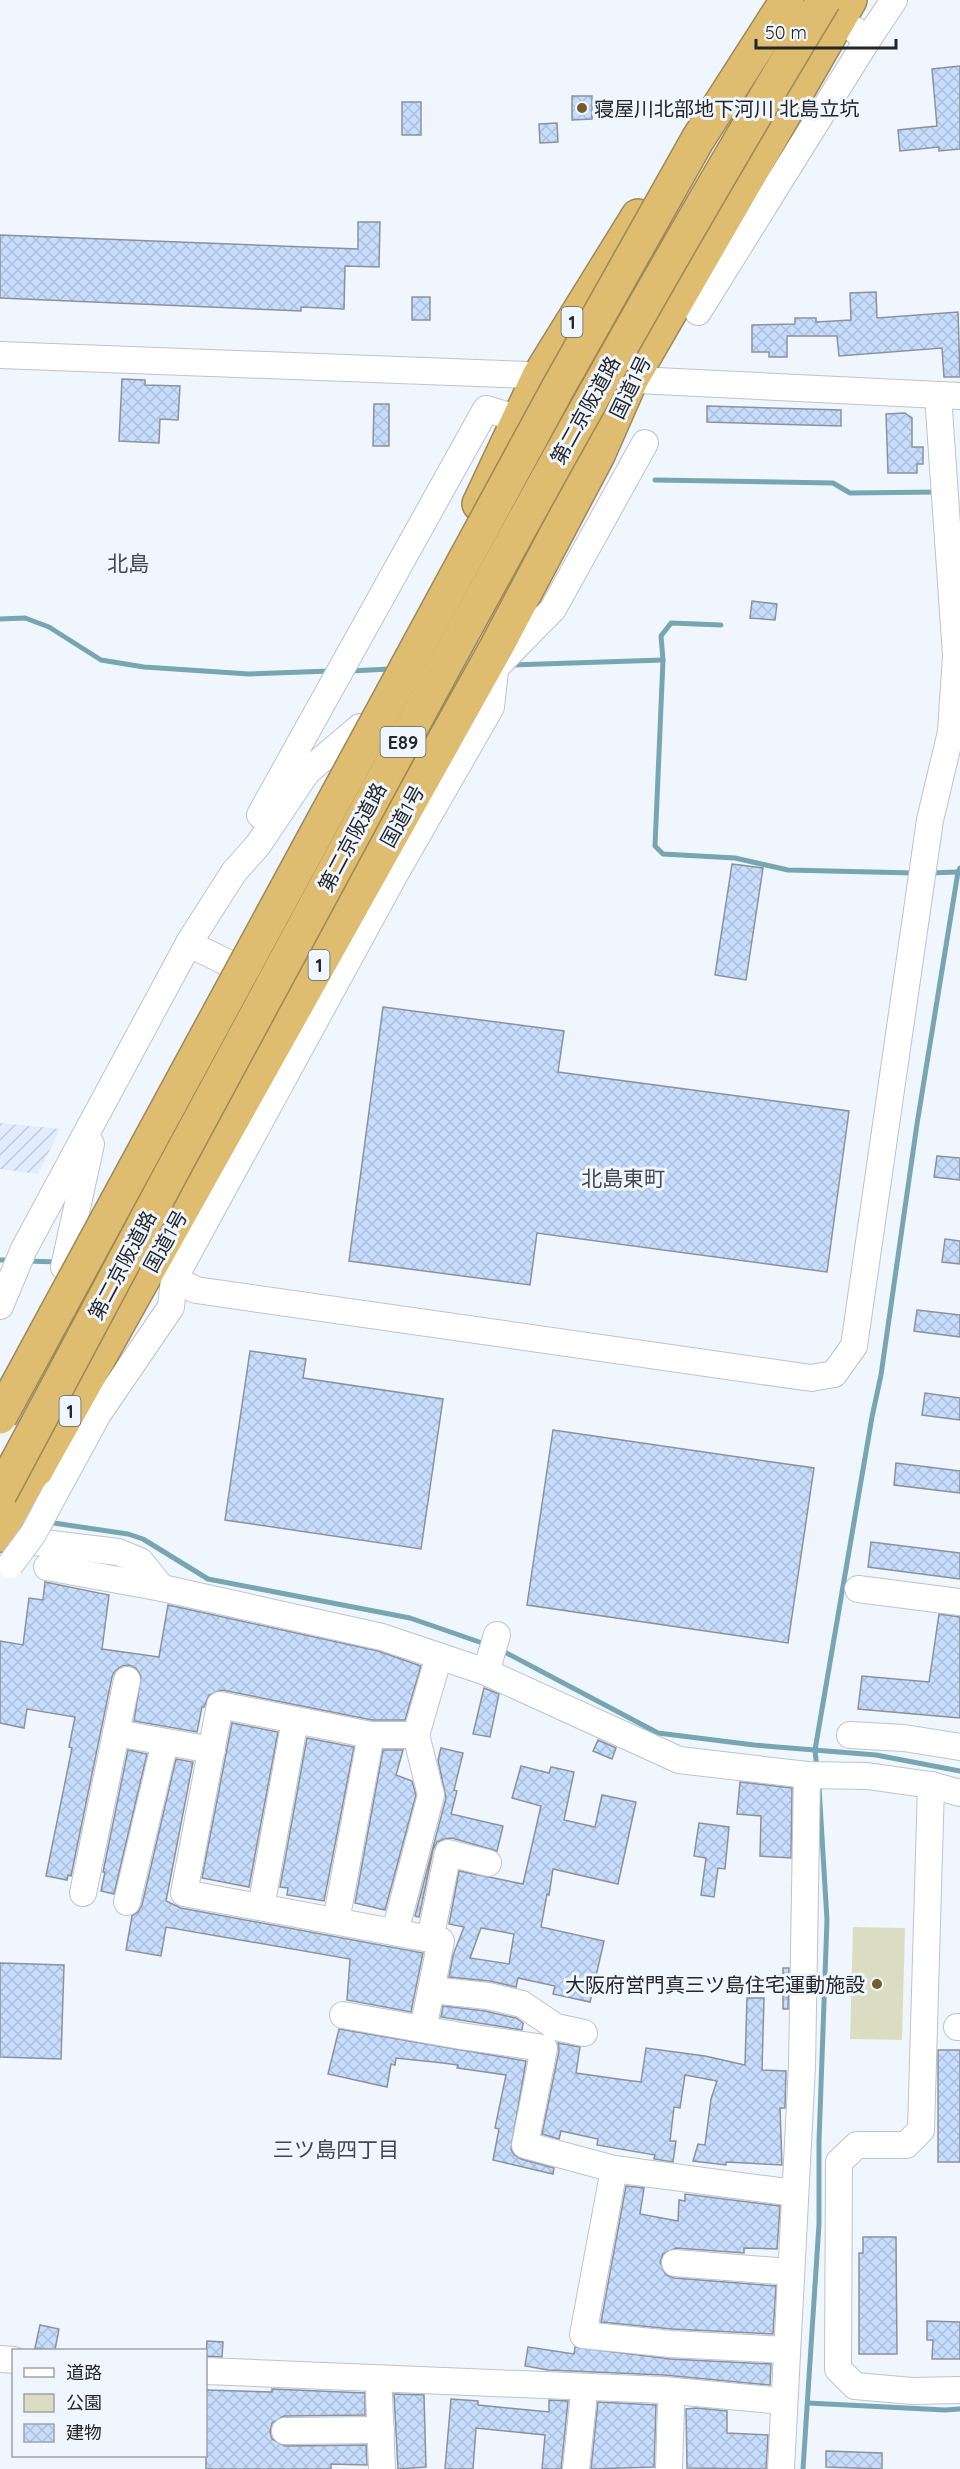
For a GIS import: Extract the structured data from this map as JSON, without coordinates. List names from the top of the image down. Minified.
{"streets":{"highway":["1","国道1号","第二京阪道路","E89"]},"crossings":[["国道1号","第二京阪道路"]],"districts":["北島","北島東町","三ツ島四丁目"],"places":["寝屋川北部地下河川 北島立坑","大阪府営門真三ツ島住宅運動施設"],"legend":["道路","公園","建物"],"scale_bar":"50 m"}
